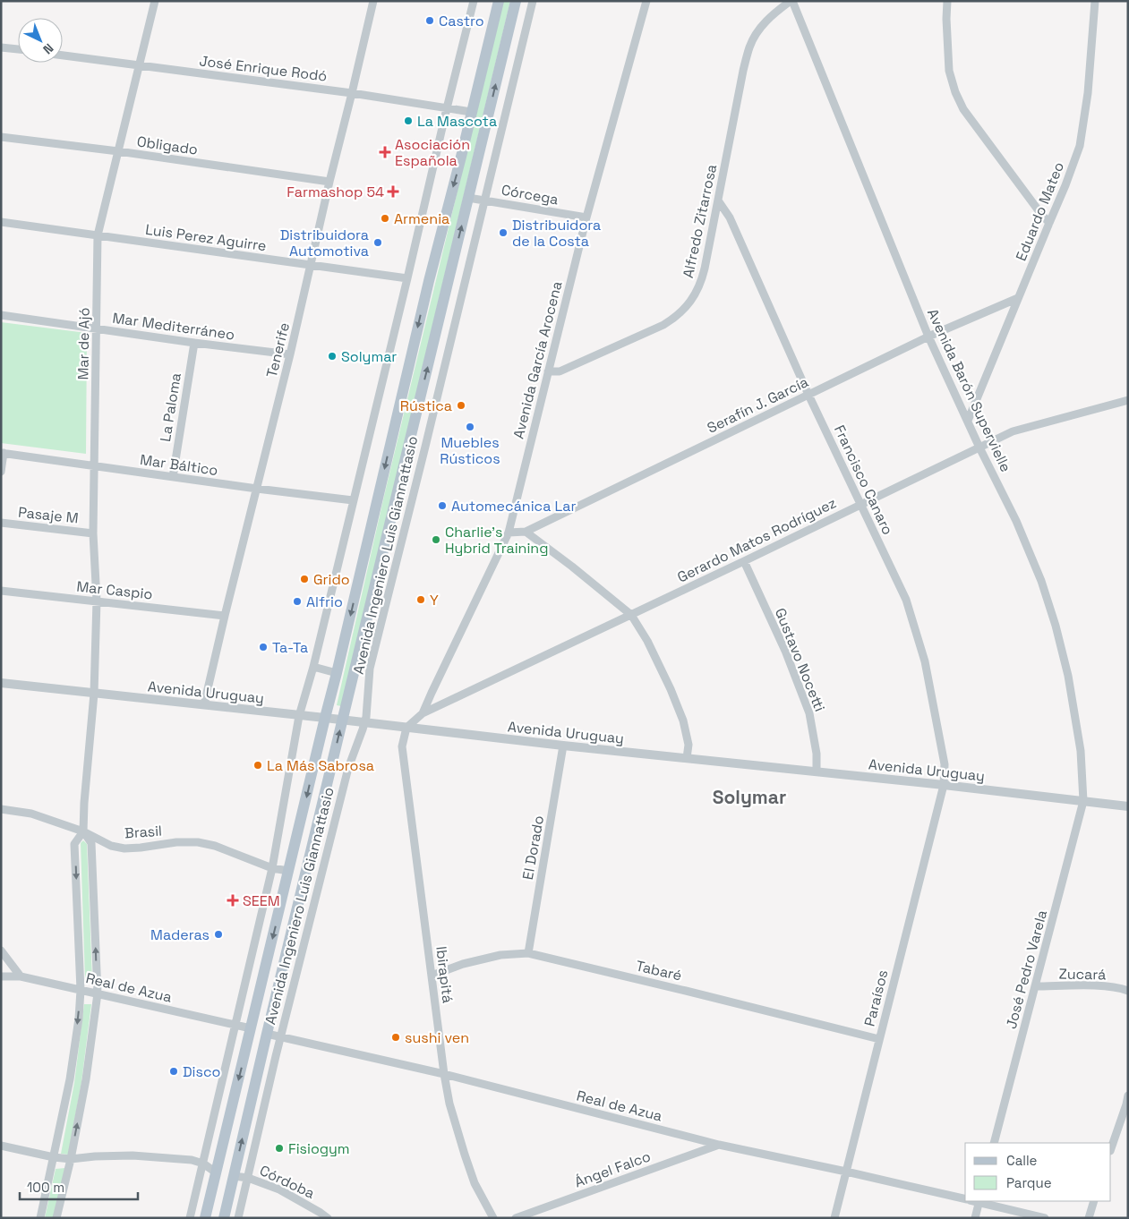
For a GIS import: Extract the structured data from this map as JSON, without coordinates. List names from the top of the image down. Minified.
{"streets":{"main road":["Avenida Ingeniero Luis Giannattasio"],"street":["José Enrique Rodó","Obligado","Córcega","Eduardo Mateo","Alfredo Zitarrosa","Luis Perez Aguirre","Mar Mediterráneo","Mar de Ajó","Tenerife","Avenida García Arocena","Avenida Barón Supervielle","Serafín J. García","La Paloma","Mar Báltico","Francisco Canaro","Pasaje M","Gerardo Matos Rodríguez","Mar Caspio","Gustavo Nocetti","Avenida Uruguay","Brasil","El Dorado","José Pedro Varela","Tabaré","Zucará","Ibirapitá","Real de Azua","Paraísos","Ángel Falco","Córdoba"]},"crossings":[["José Enrique Rodó","Mar de Ajó"],["José Enrique Rodó","Tenerife"],["José Enrique Rodó","Avenida Ingeniero Luis Giannattasio"],["Obligado","Mar de Ajó"],["Obligado","Tenerife"],["Córcega","Avenida García Arocena"],["Córcega","Avenida Ingeniero Luis Giannattasio"],["Eduardo Mateo","Avenida Barón Supervielle"],["Eduardo Mateo","Serafín J. García"],["Alfredo Zitarrosa","Avenida García Arocena"],["Alfredo Zitarrosa","Avenida Barón Supervielle"],["Alfredo Zitarrosa","Francisco Canaro"],["Luis Perez Aguirre","Mar de Ajó"],["Luis Perez Aguirre","Tenerife"],["Mar Mediterráneo","Mar de Ajó"],["Mar Mediterráneo","Tenerife"],["Mar Mediterráneo","La Paloma"],["Mar de Ajó","Mar Báltico"],["Mar de Ajó","Pasaje M"],["Mar de Ajó","Mar Caspio"],["Mar de Ajó","Avenida Uruguay"],["Mar de Ajó","Brasil"],["Tenerife","Mar Báltico"],["Tenerife","Mar Caspio"],["Tenerife","Avenida Uruguay"],["Avenida García Arocena","Serafín J. García"],["Avenida García Arocena","Gerardo Matos Rodríguez"],["Avenida Barón Supervielle","Serafín J. García"],["Avenida Barón Supervielle","Gerardo Matos Rodríguez"],["Avenida Barón Supervielle","Avenida Uruguay"],["Avenida Barón Supervielle","José Pedro Varela"],["Serafín J. García","Francisco Canaro"],["La Paloma","Mar Báltico"],["Francisco Canaro","Gerardo Matos Rodríguez"],["Francisco Canaro","Avenida Uruguay"],["Francisco Canaro","Paraísos"],["Gerardo Matos Rodríguez","Gustavo Nocetti"],["Gerardo Matos Rodríguez","Avenida Uruguay"],["Gerardo Matos Rodríguez","Ibirapitá"],["Avenida Ingeniero Luis Giannattasio","Avenida Uruguay"],["Avenida Ingeniero Luis Giannattasio","Brasil"],["Avenida Ingeniero Luis Giannattasio","Real de Azua"],["Avenida Ingeniero Luis Giannattasio","Córdoba"],["Gustavo Nocetti","Avenida Uruguay"],["Avenida Uruguay","El Dorado"],["Avenida Uruguay","José Pedro Varela"],["Avenida Uruguay","Ibirapitá"],["Avenida Uruguay","Paraísos"],["El Dorado","Tabaré"],["José Pedro Varela","Zucará"],["Tabaré","Ibirapitá"],["Tabaré","Paraísos"],["Ibirapitá","Real de Azua"],["Real de Azua","Paraísos"],["Real de Azua","Ángel Falco"]],"districts":["Solymar"],"places":{"other":["Castro","La Mascota","Armenia","Distribuidora de la Costa","Distribuidora Automotiva","Solymar","Rústica","Muebles Rústicos","Automecánica Lar","Charlie's Hybrid Training","Grido","Y","Alfrio","Ta-Ta","La Más Sabrosa","Maderas","sushi ven","Disco","Fisiogym"],"health":["Asociación Española","Farmashop 54","SEEM"]},"legend":["Calle","Parque"],"scale_bar":"100 m","north":"bottom right"}
